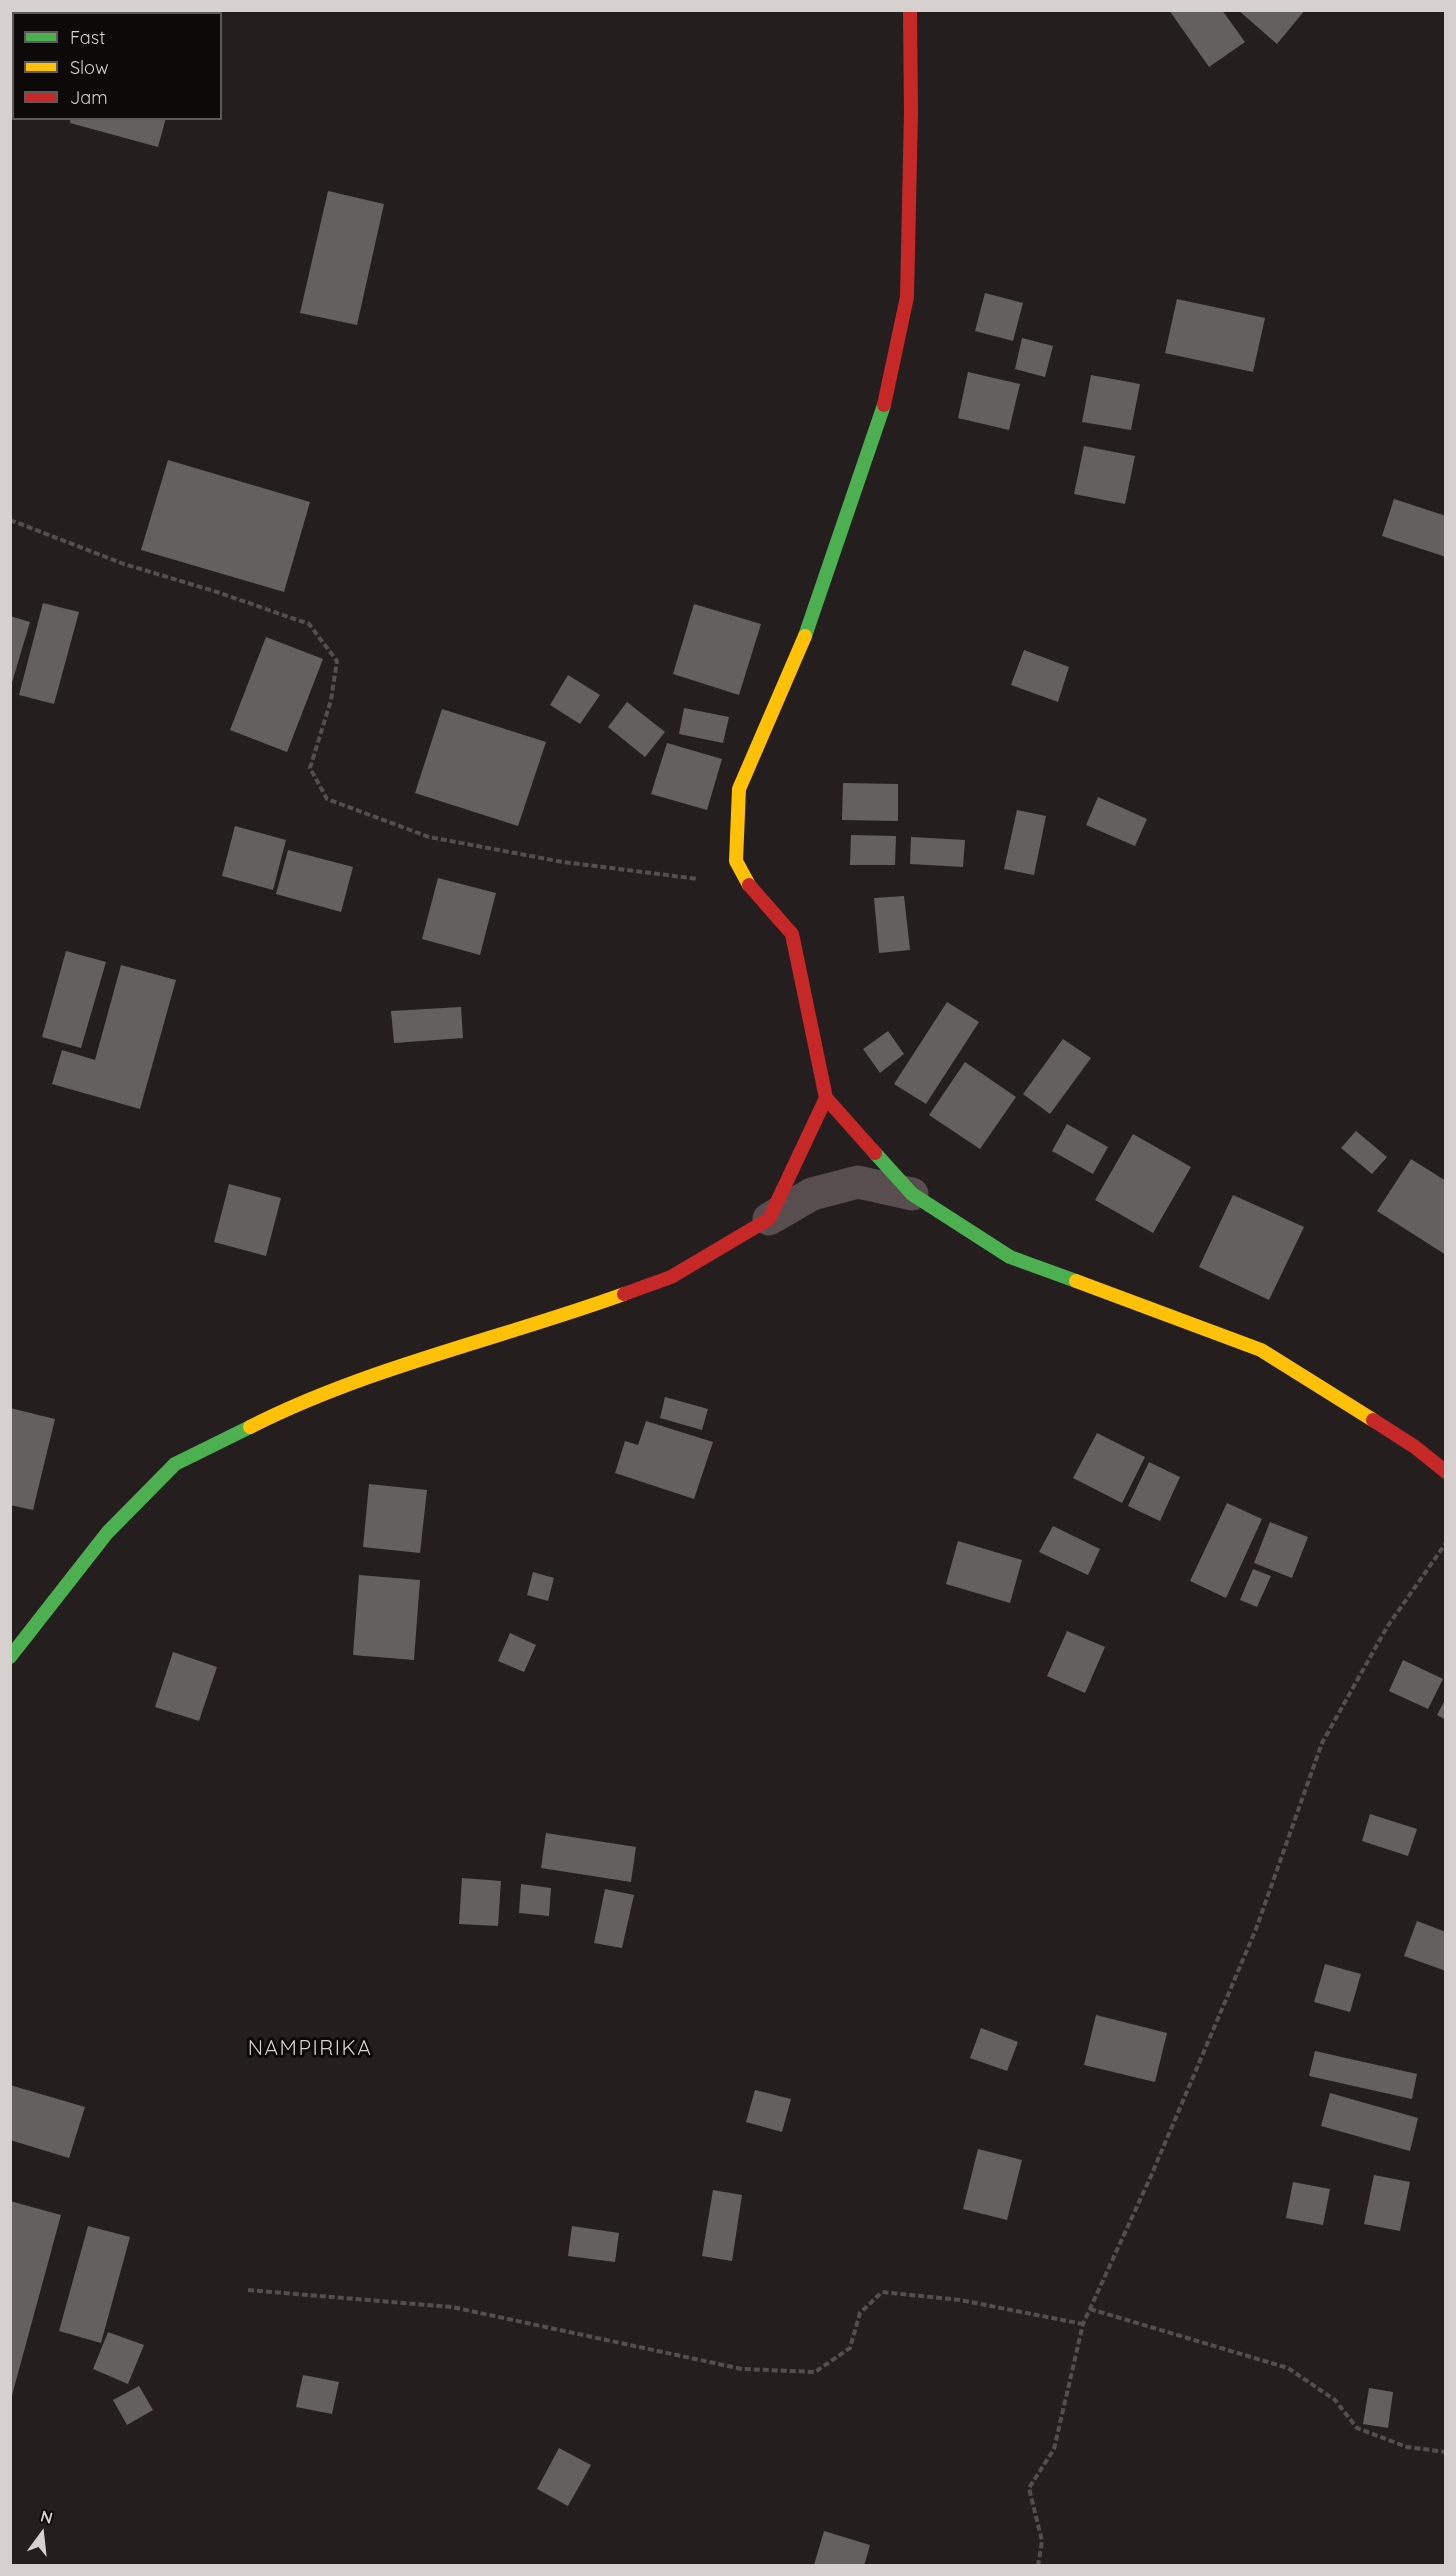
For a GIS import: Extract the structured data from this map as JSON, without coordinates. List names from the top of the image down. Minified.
{"districts":["NAMPIRIKA"],"legend":["Fast","Slow","Jam"],"north":"top"}
